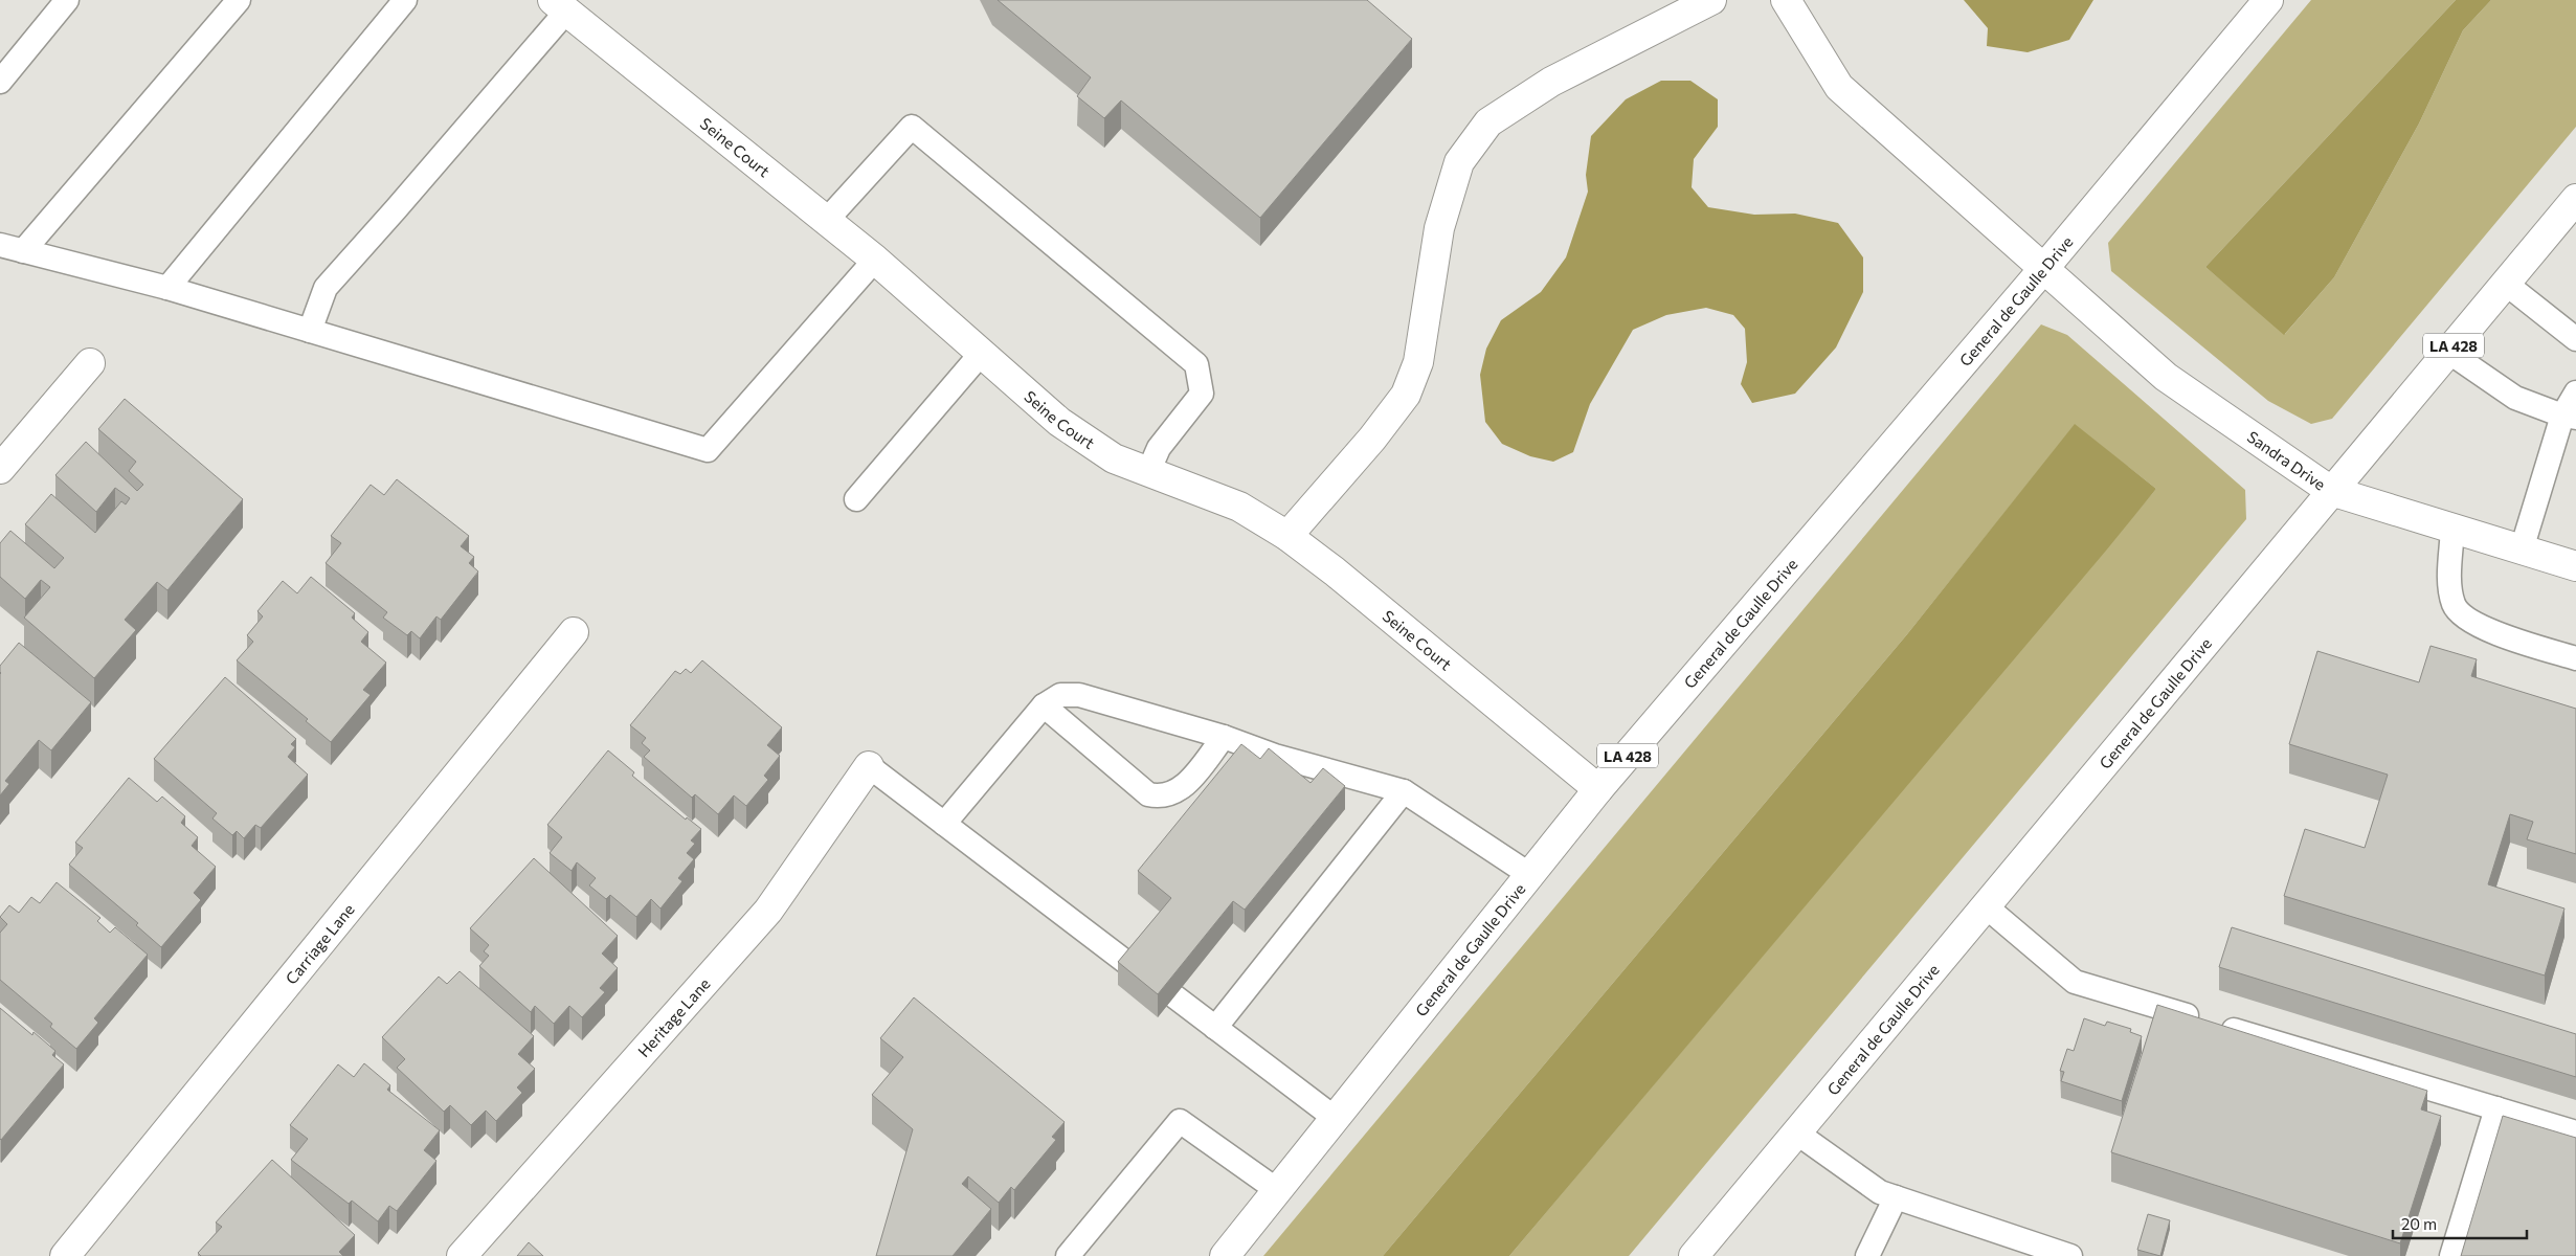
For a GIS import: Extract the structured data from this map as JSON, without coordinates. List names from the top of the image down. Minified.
{"streets":{"street":["Seine Court","General de Gaulle Drive","LA 428","Sandra Drive","Carriage Lane","Heritage Lane"]},"crossings":[["Seine Court","General de Gaulle Drive"],["General de Gaulle Drive","Sandra Drive"]],"scale_bar":"20 m"}
